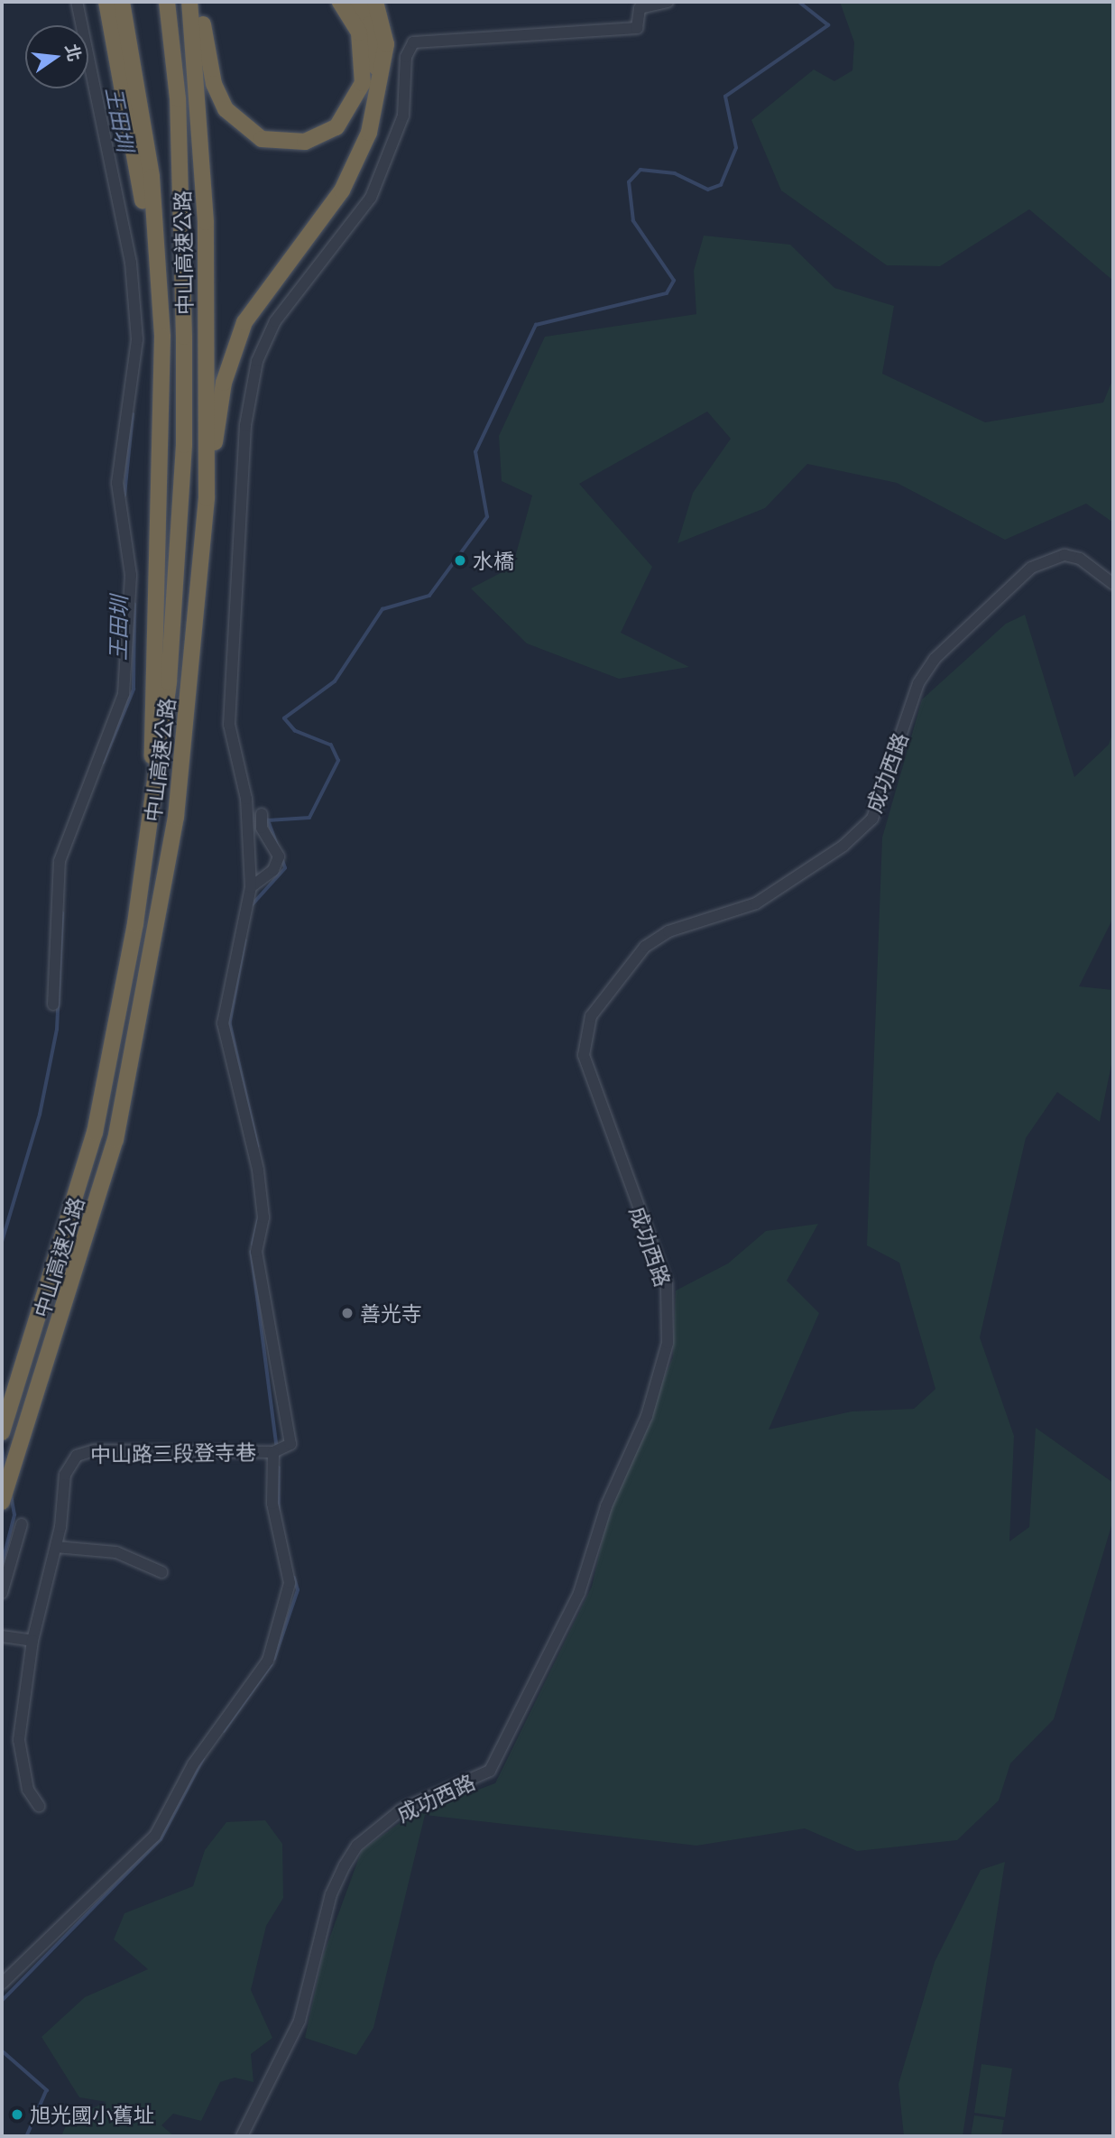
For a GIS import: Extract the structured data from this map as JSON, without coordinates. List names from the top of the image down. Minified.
{"streets":{"highway":["中山高速公路"],"street":["成功西路","中山路三段登寺巷"]},"water":["王田圳"],"places":["水橋","善光寺","旭光國小舊址"],"north":"right"}
